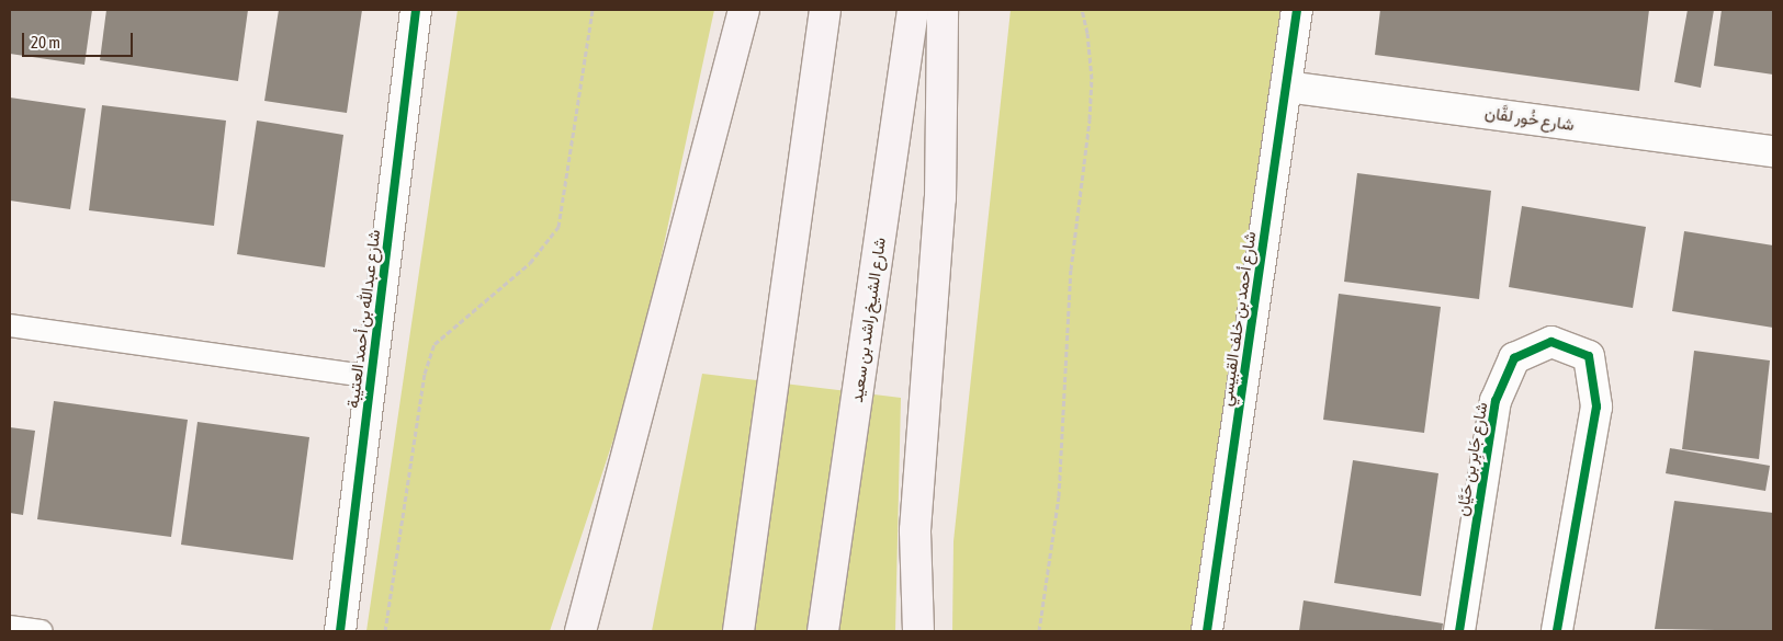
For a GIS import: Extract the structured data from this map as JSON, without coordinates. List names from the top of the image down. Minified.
{"streets":{"main road":["شارع الشيخ راشد بن سعيد"],"street":["شارع خُور لفَّان","شارع عبدالله بن أحمد العتيبة","شارع أحمد بن خلف القبيسي","شارع جَابِر بن حَيَّان"]},"crossings":[["شارع خُور لفَّان","شارع أحمد بن خلف القبيسي"]],"scale_bar":"20 m"}
